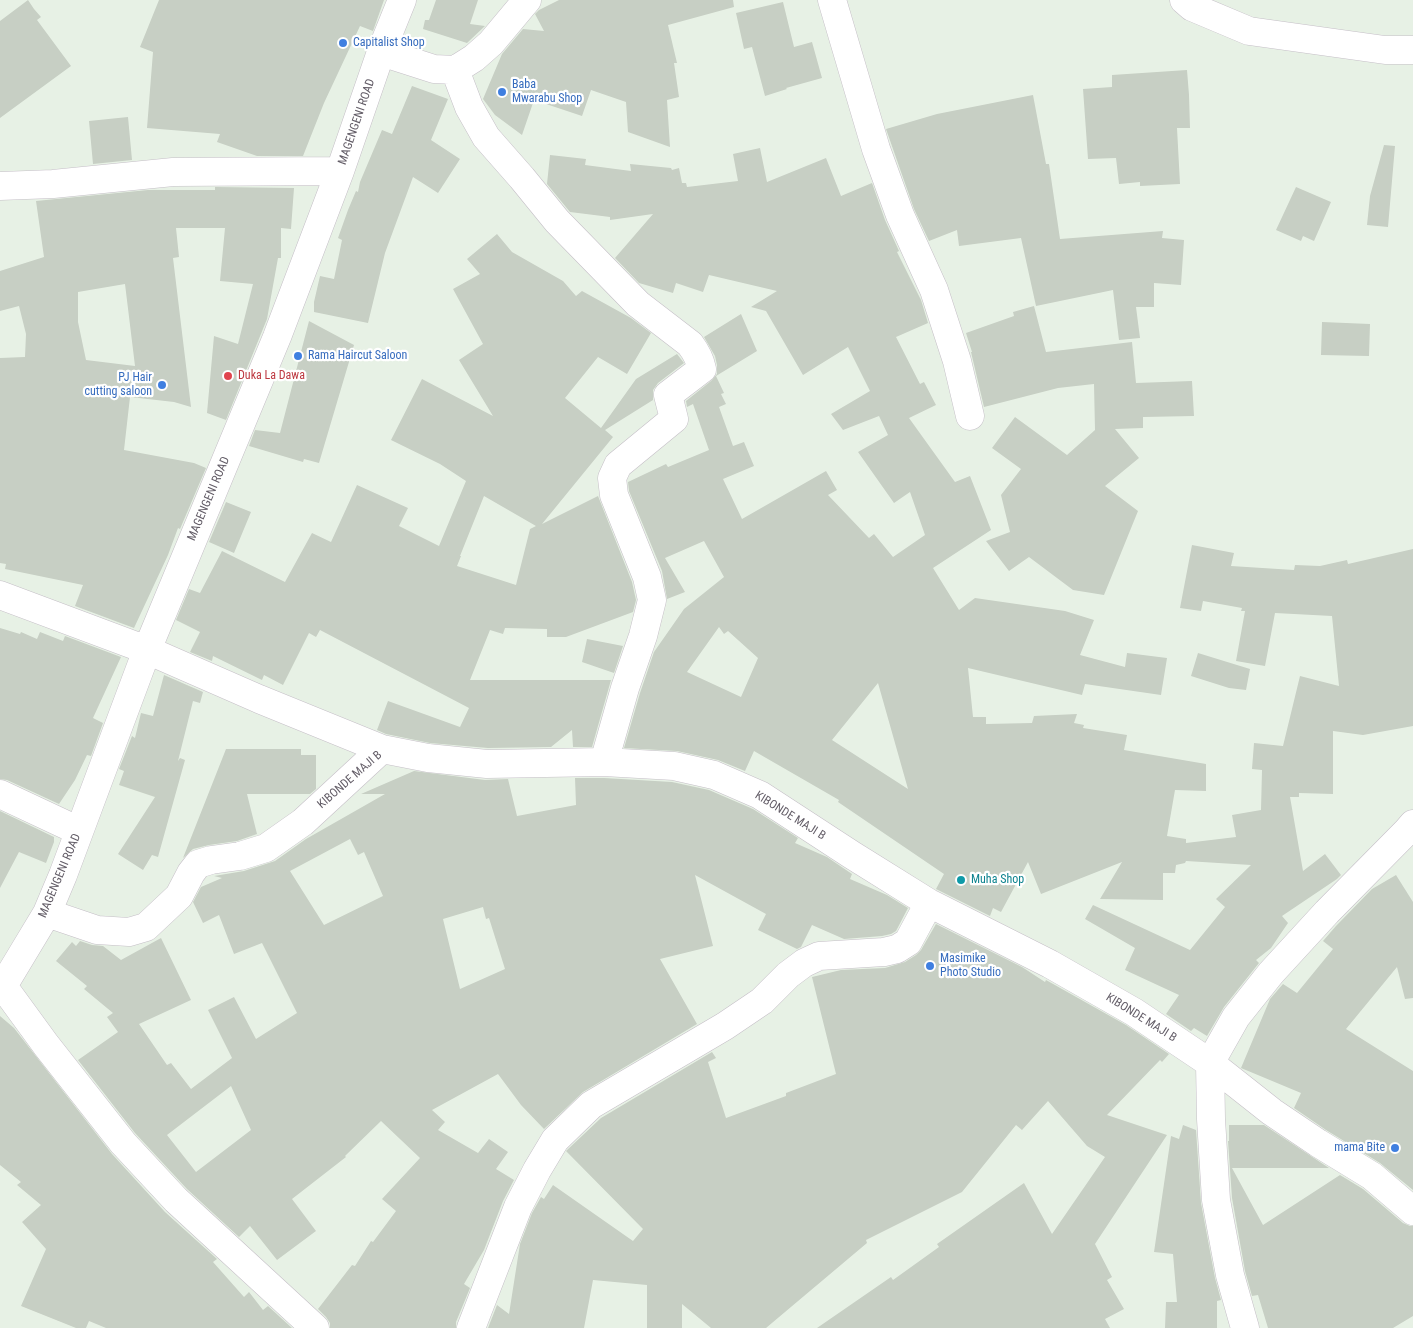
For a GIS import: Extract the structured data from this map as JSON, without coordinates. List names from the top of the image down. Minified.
{"streets":{"street":["MAGENGENI ROAD","KIBONDE MAJI B"]},"crossings":[["MAGENGENI ROAD","KIBONDE MAJI B"]],"places":["Capitalist Shop","Baba Mwarabu Shop","Rama Haircut Saloon","Duka La Dawa","PJ Hair cutting saloon","Muha Shop","Masimike Photo Studio","mama Bite"]}
